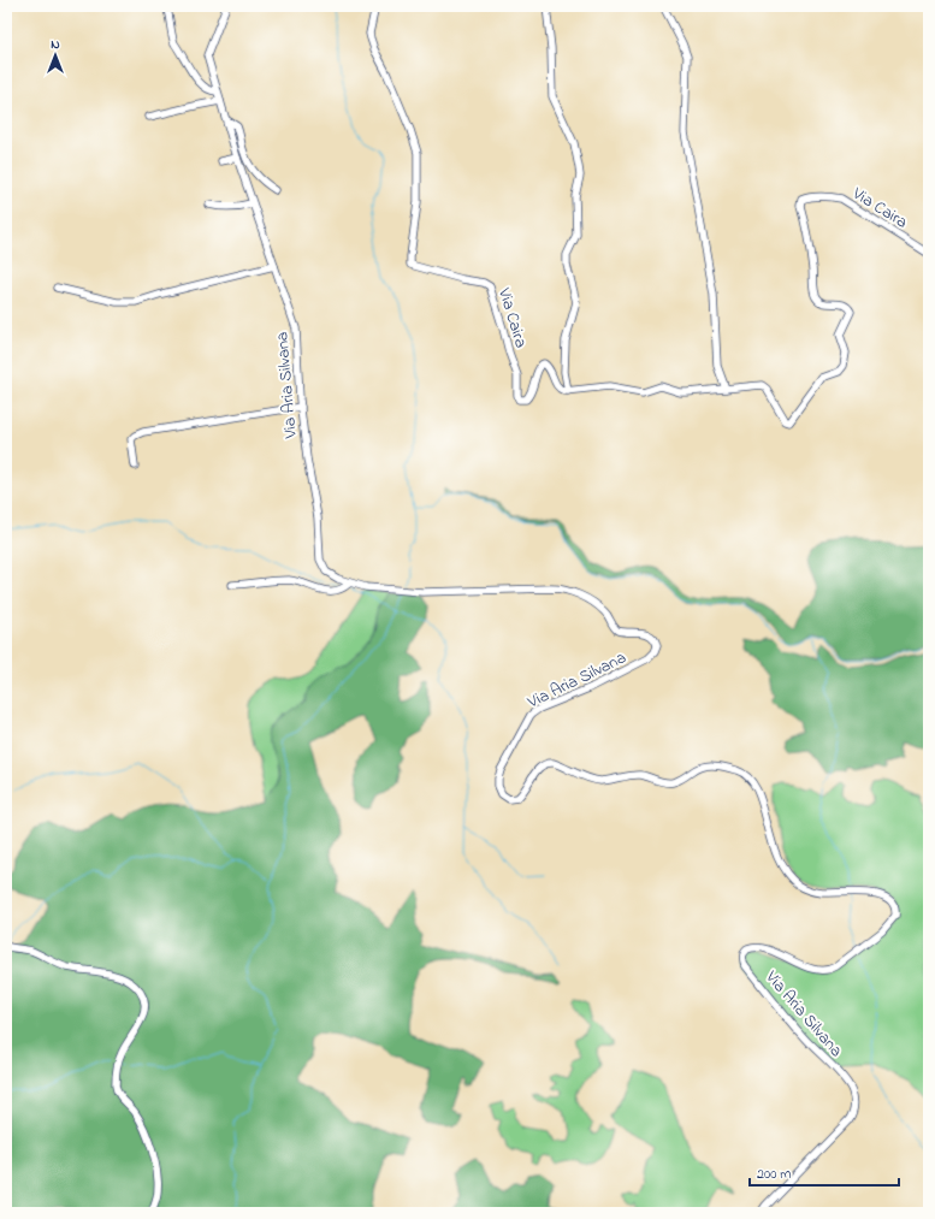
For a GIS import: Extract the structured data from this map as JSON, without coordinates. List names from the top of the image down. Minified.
{"streets":{"street":["Via Caira","Via Aria Silvana"]},"scale_bar":"200 m","north":"top"}
